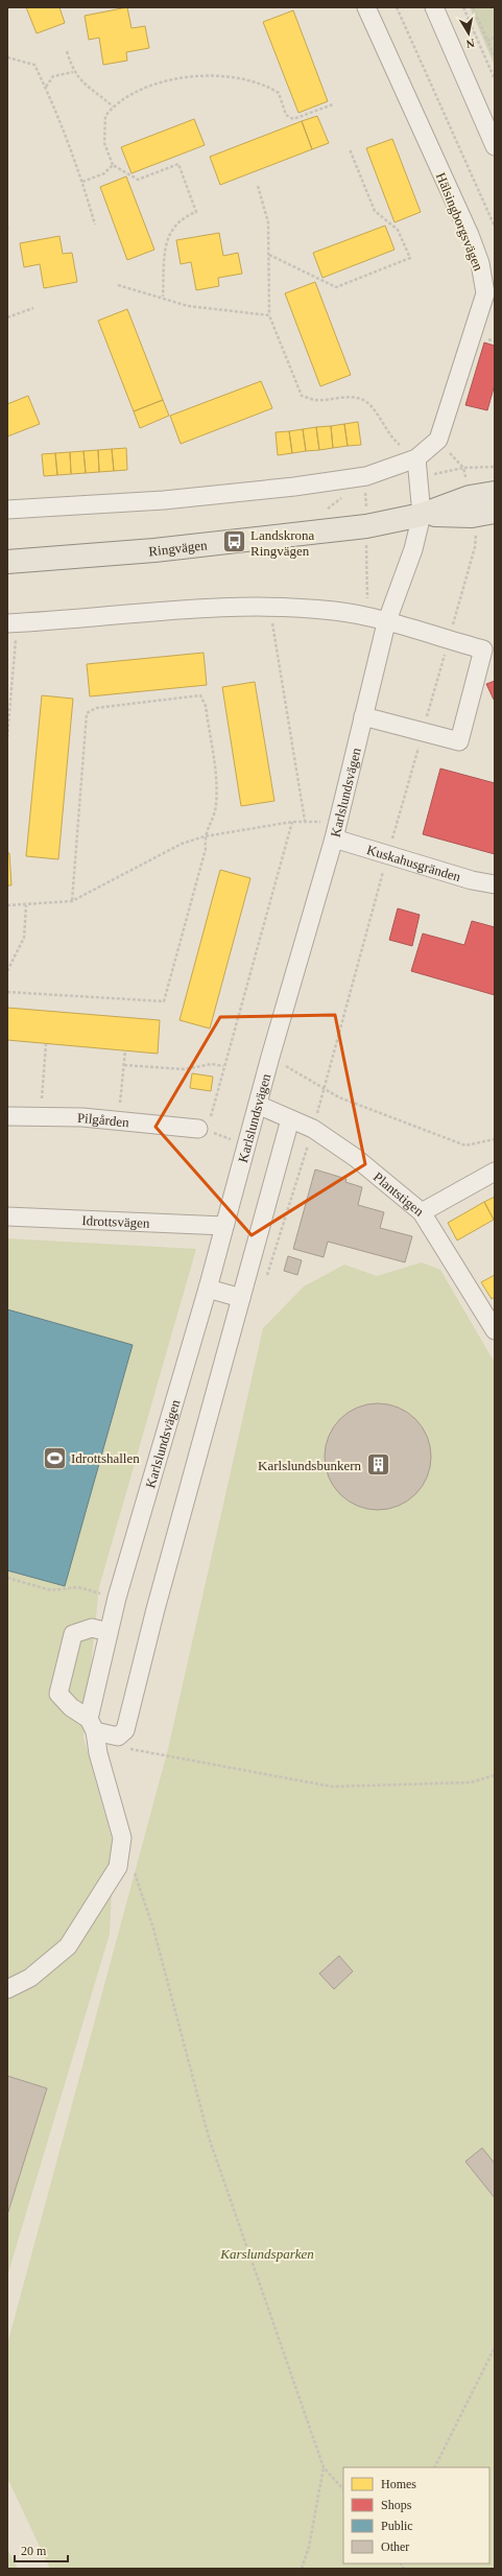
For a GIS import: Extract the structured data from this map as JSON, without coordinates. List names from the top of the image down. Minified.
{"streets":{"main road":["Ringvägen"],"street":["Hälsingborgsvägen","Karlslundsvägen","Kuskahusgränden","Pilgården","Plantstigen","Idrottsvägen"]},"crossings":[["Ringvägen","Karlslundsvägen"],["Karlslundsvägen","Kuskahusgränden"],["Karlslundsvägen","Plantstigen"],["Karlslundsvägen","Idrottsvägen"]],"parks":["Karslundsparken"],"places":{"bus stop":["Landskrona Ringvägen"],"sports":["Idrottshallen"],"building":["Karlslundsbunkern"]},"legend":["Homes","Shops","Public","Other"],"scale_bar":"20 m","north":"bottom"}
